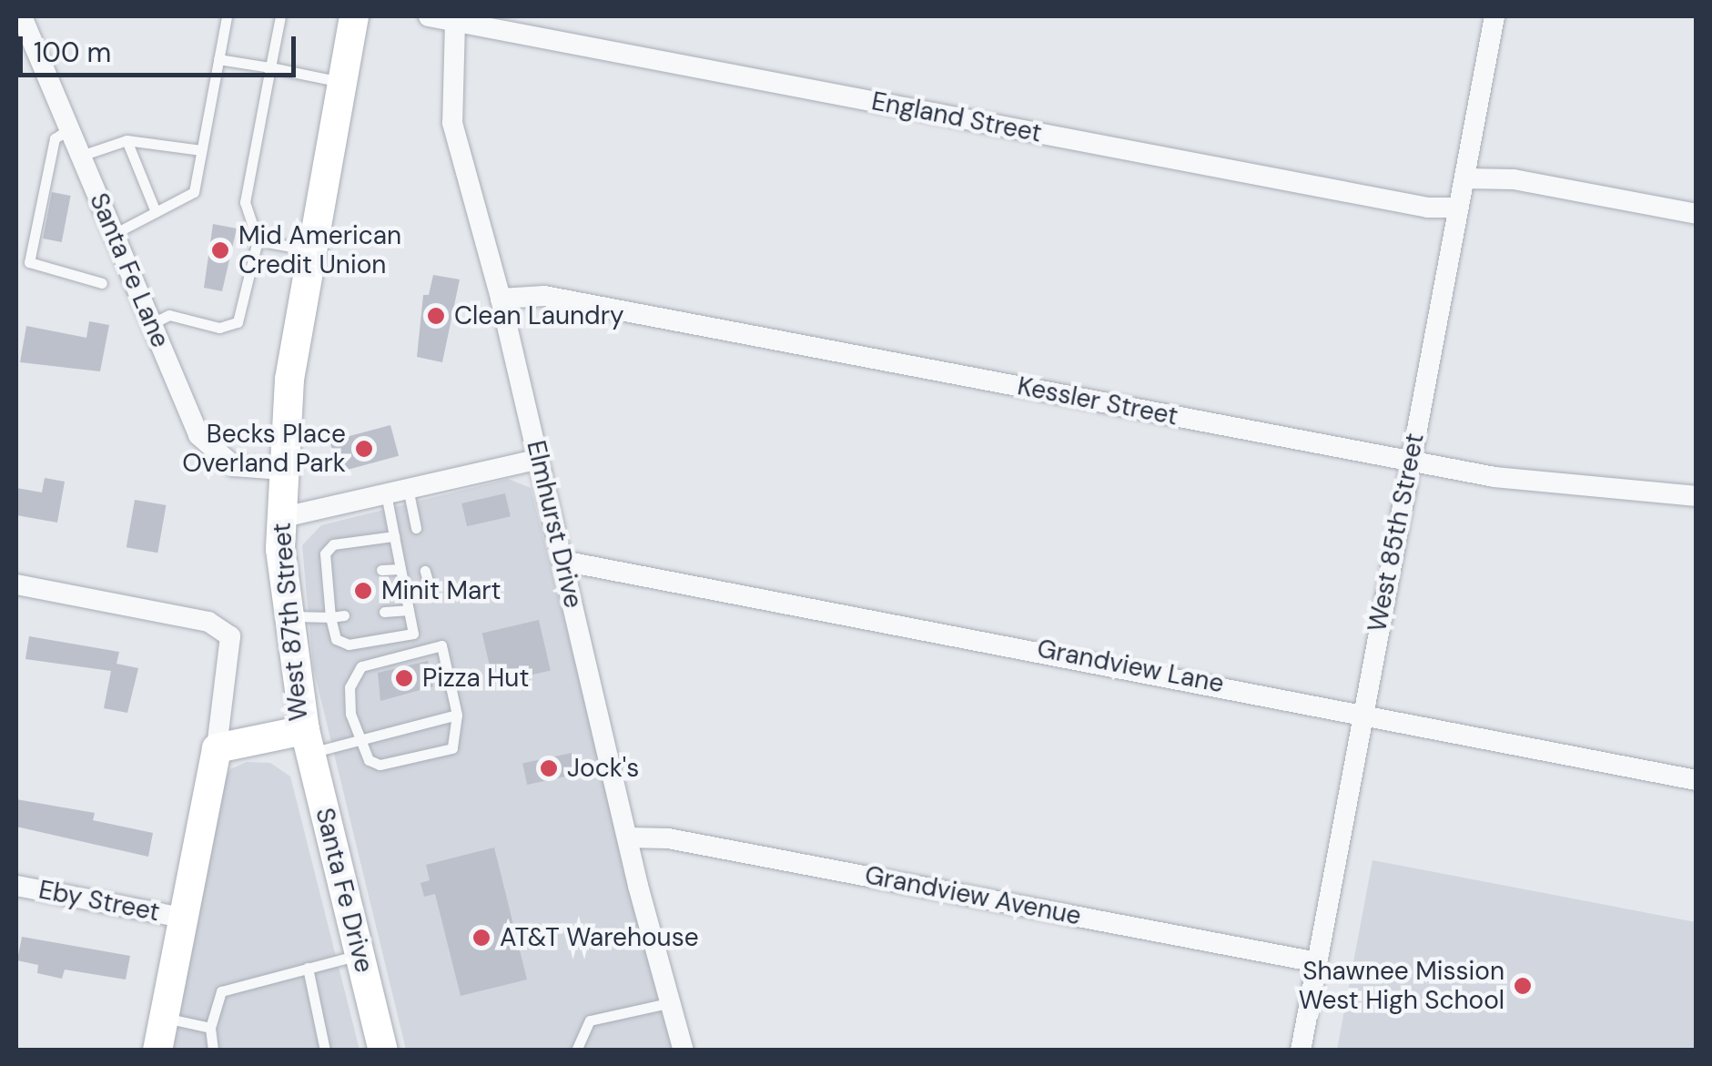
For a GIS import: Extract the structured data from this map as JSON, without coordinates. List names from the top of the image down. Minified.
{"streets":{"main road":["West 87th Street","Santa Fe Drive"],"street":["England Street","Santa Fe Lane","Kessler Street","Elmhurst Drive","West 85th Street","Grandview Lane","Grandview Avenue","Eby Street"]},"crossings":[["England Street","Elmhurst Drive"],["England Street","West 85th Street"],["Santa Fe Lane","West 87th Street"],["Kessler Street","Elmhurst Drive"],["Kessler Street","West 85th Street"],["Elmhurst Drive","Grandview Lane"],["Elmhurst Drive","Grandview Avenue"],["West 85th Street","Grandview Lane"],["West 85th Street","Grandview Avenue"],["West 87th Street","Santa Fe Drive"]],"places":["Mid American Credit Union","Clean Laundry","Becks Place Overland Park","Minit Mart","Pizza Hut","Jock's","AT&T Warehouse","Shawnee Mission West High School"],"scale_bar":"100 m"}
